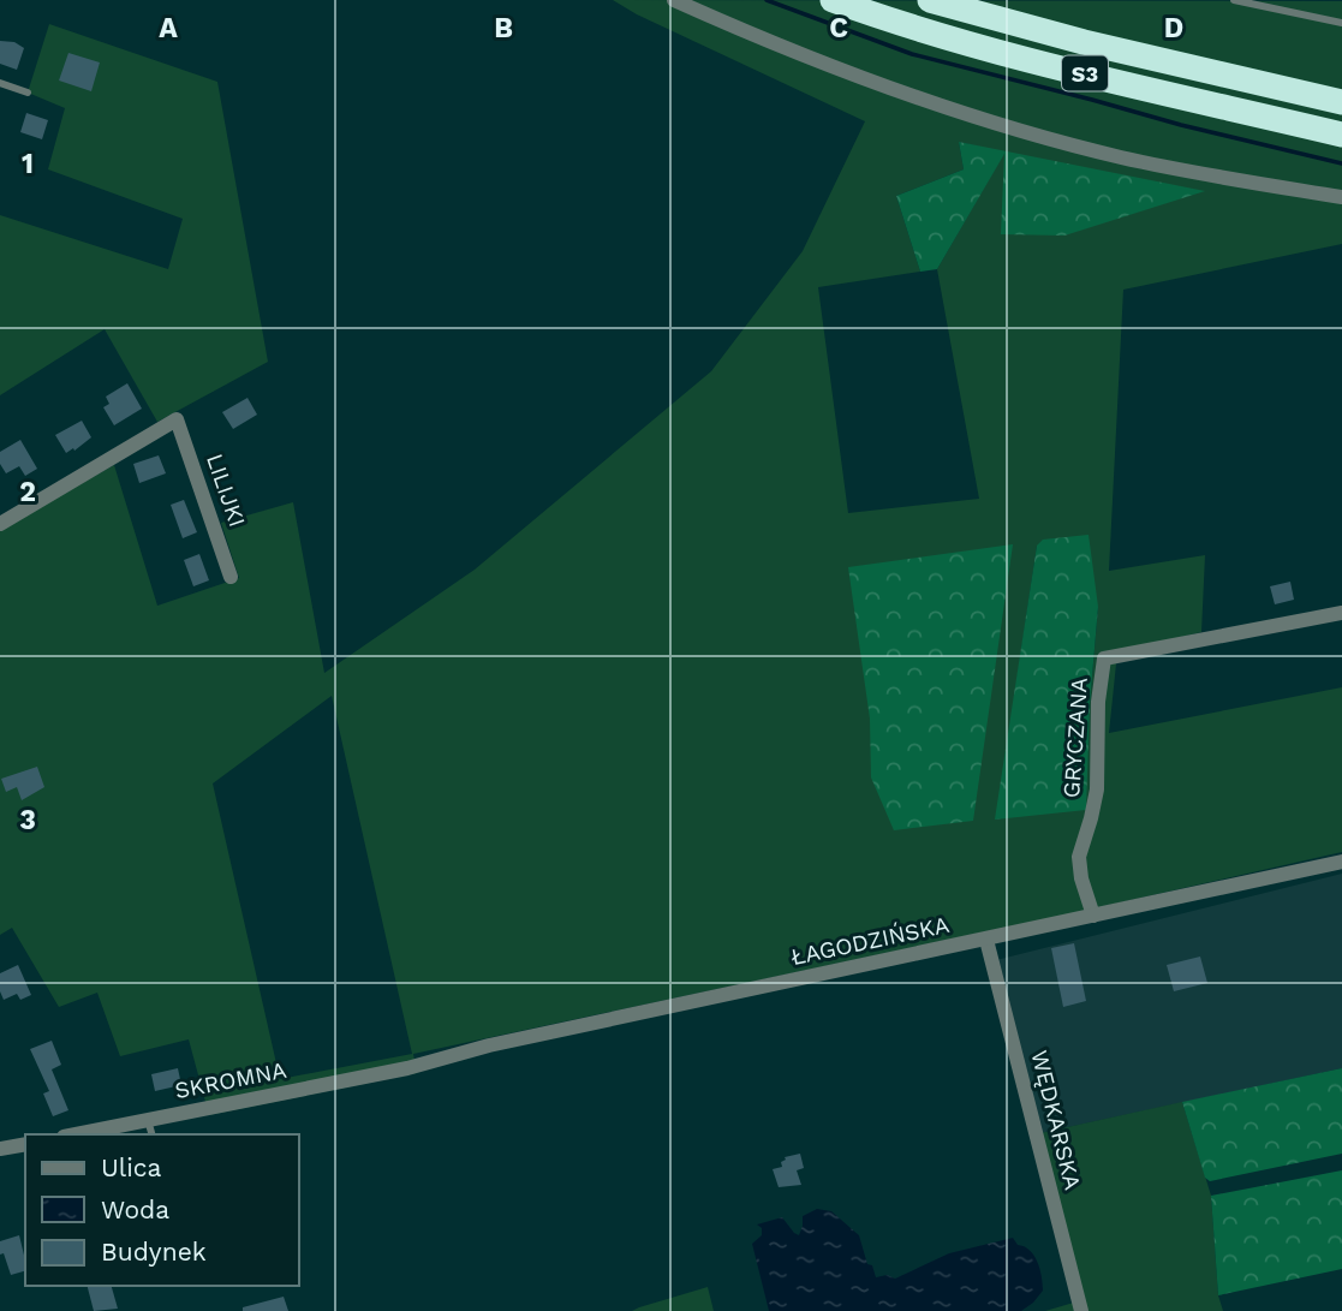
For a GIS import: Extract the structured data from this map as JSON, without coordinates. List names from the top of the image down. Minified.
{"streets":{"highway":["S3"],"street":["LILIJKI","GRYCZANA","ŁAGODZIŃSKA","SKROMNA","WĘDKARSKA"]},"crossings":[["GRYCZANA","ŁAGODZIŃSKA"],["ŁAGODZIŃSKA","SKROMNA"],["ŁAGODZIŃSKA","WĘDKARSKA"]],"legend":["Ulica","Woda","Budynek"],"grid":{"columns":["A","B","C","D"],"rows":["1","2","3"]}}
